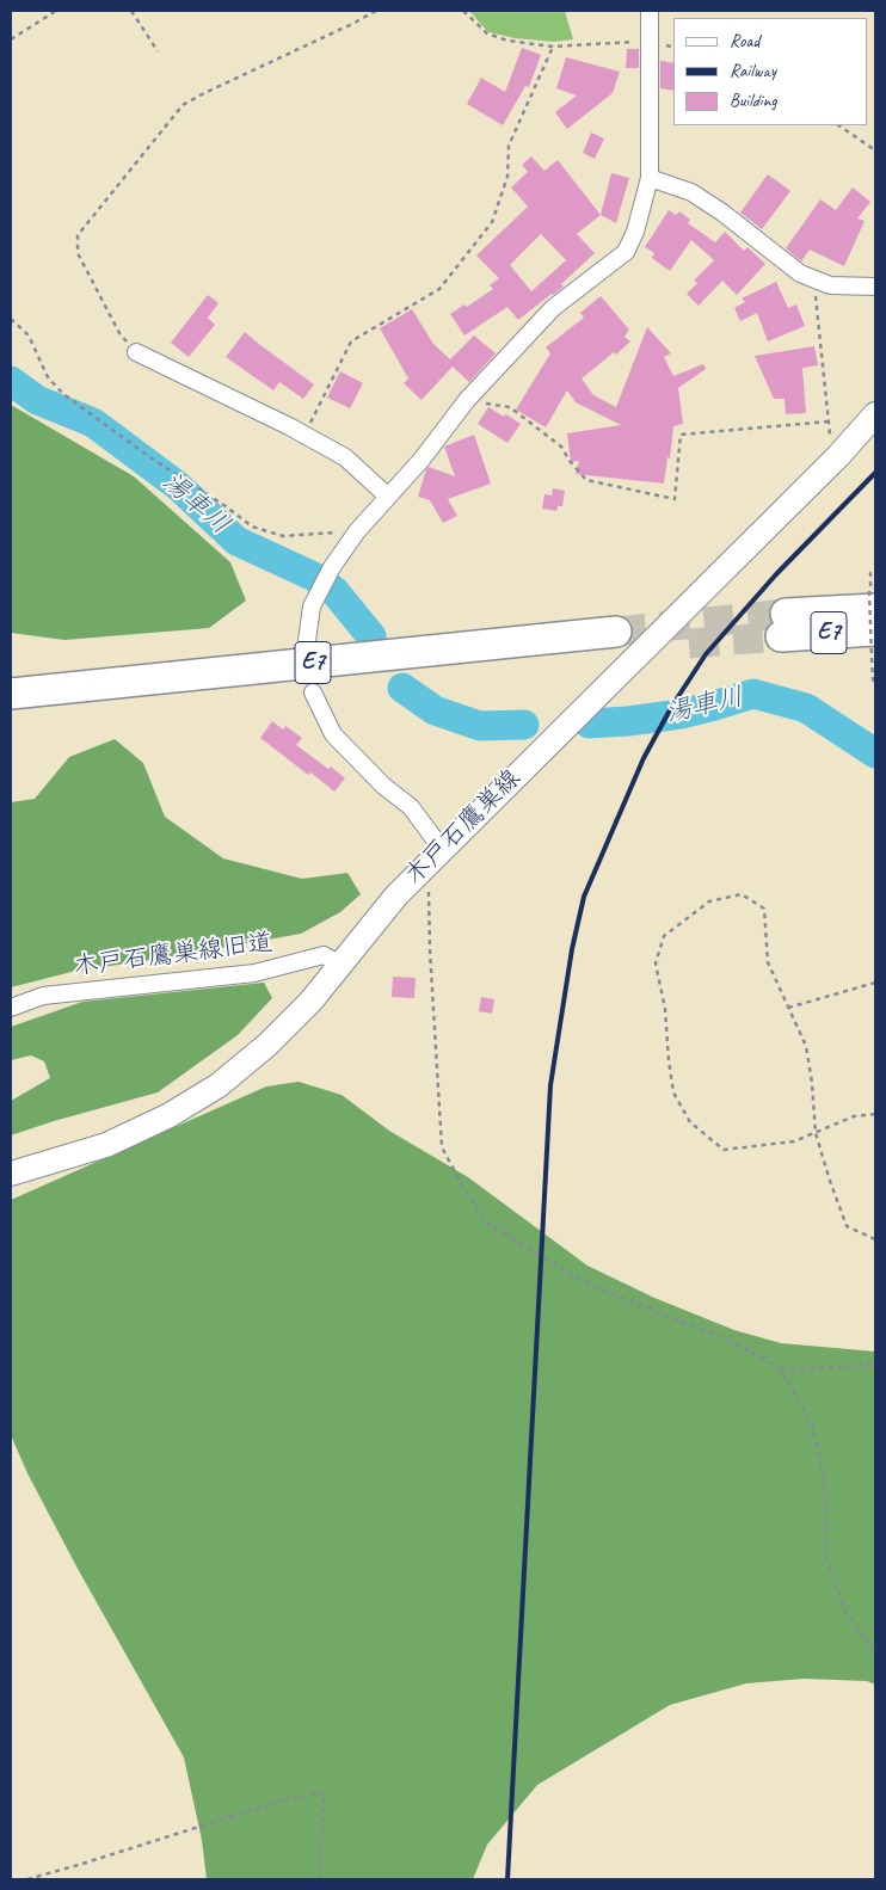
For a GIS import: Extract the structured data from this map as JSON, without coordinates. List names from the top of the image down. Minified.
{"streets":{"highway":["E7"],"main road":["木戸石鷹巣線"],"street":["木戸石鷹巣線旧道"]},"crossings":[["木戸石鷹巣線","木戸石鷹巣線旧道"]],"water":["湯車川"],"legend":["Road","Railway","Building"]}
